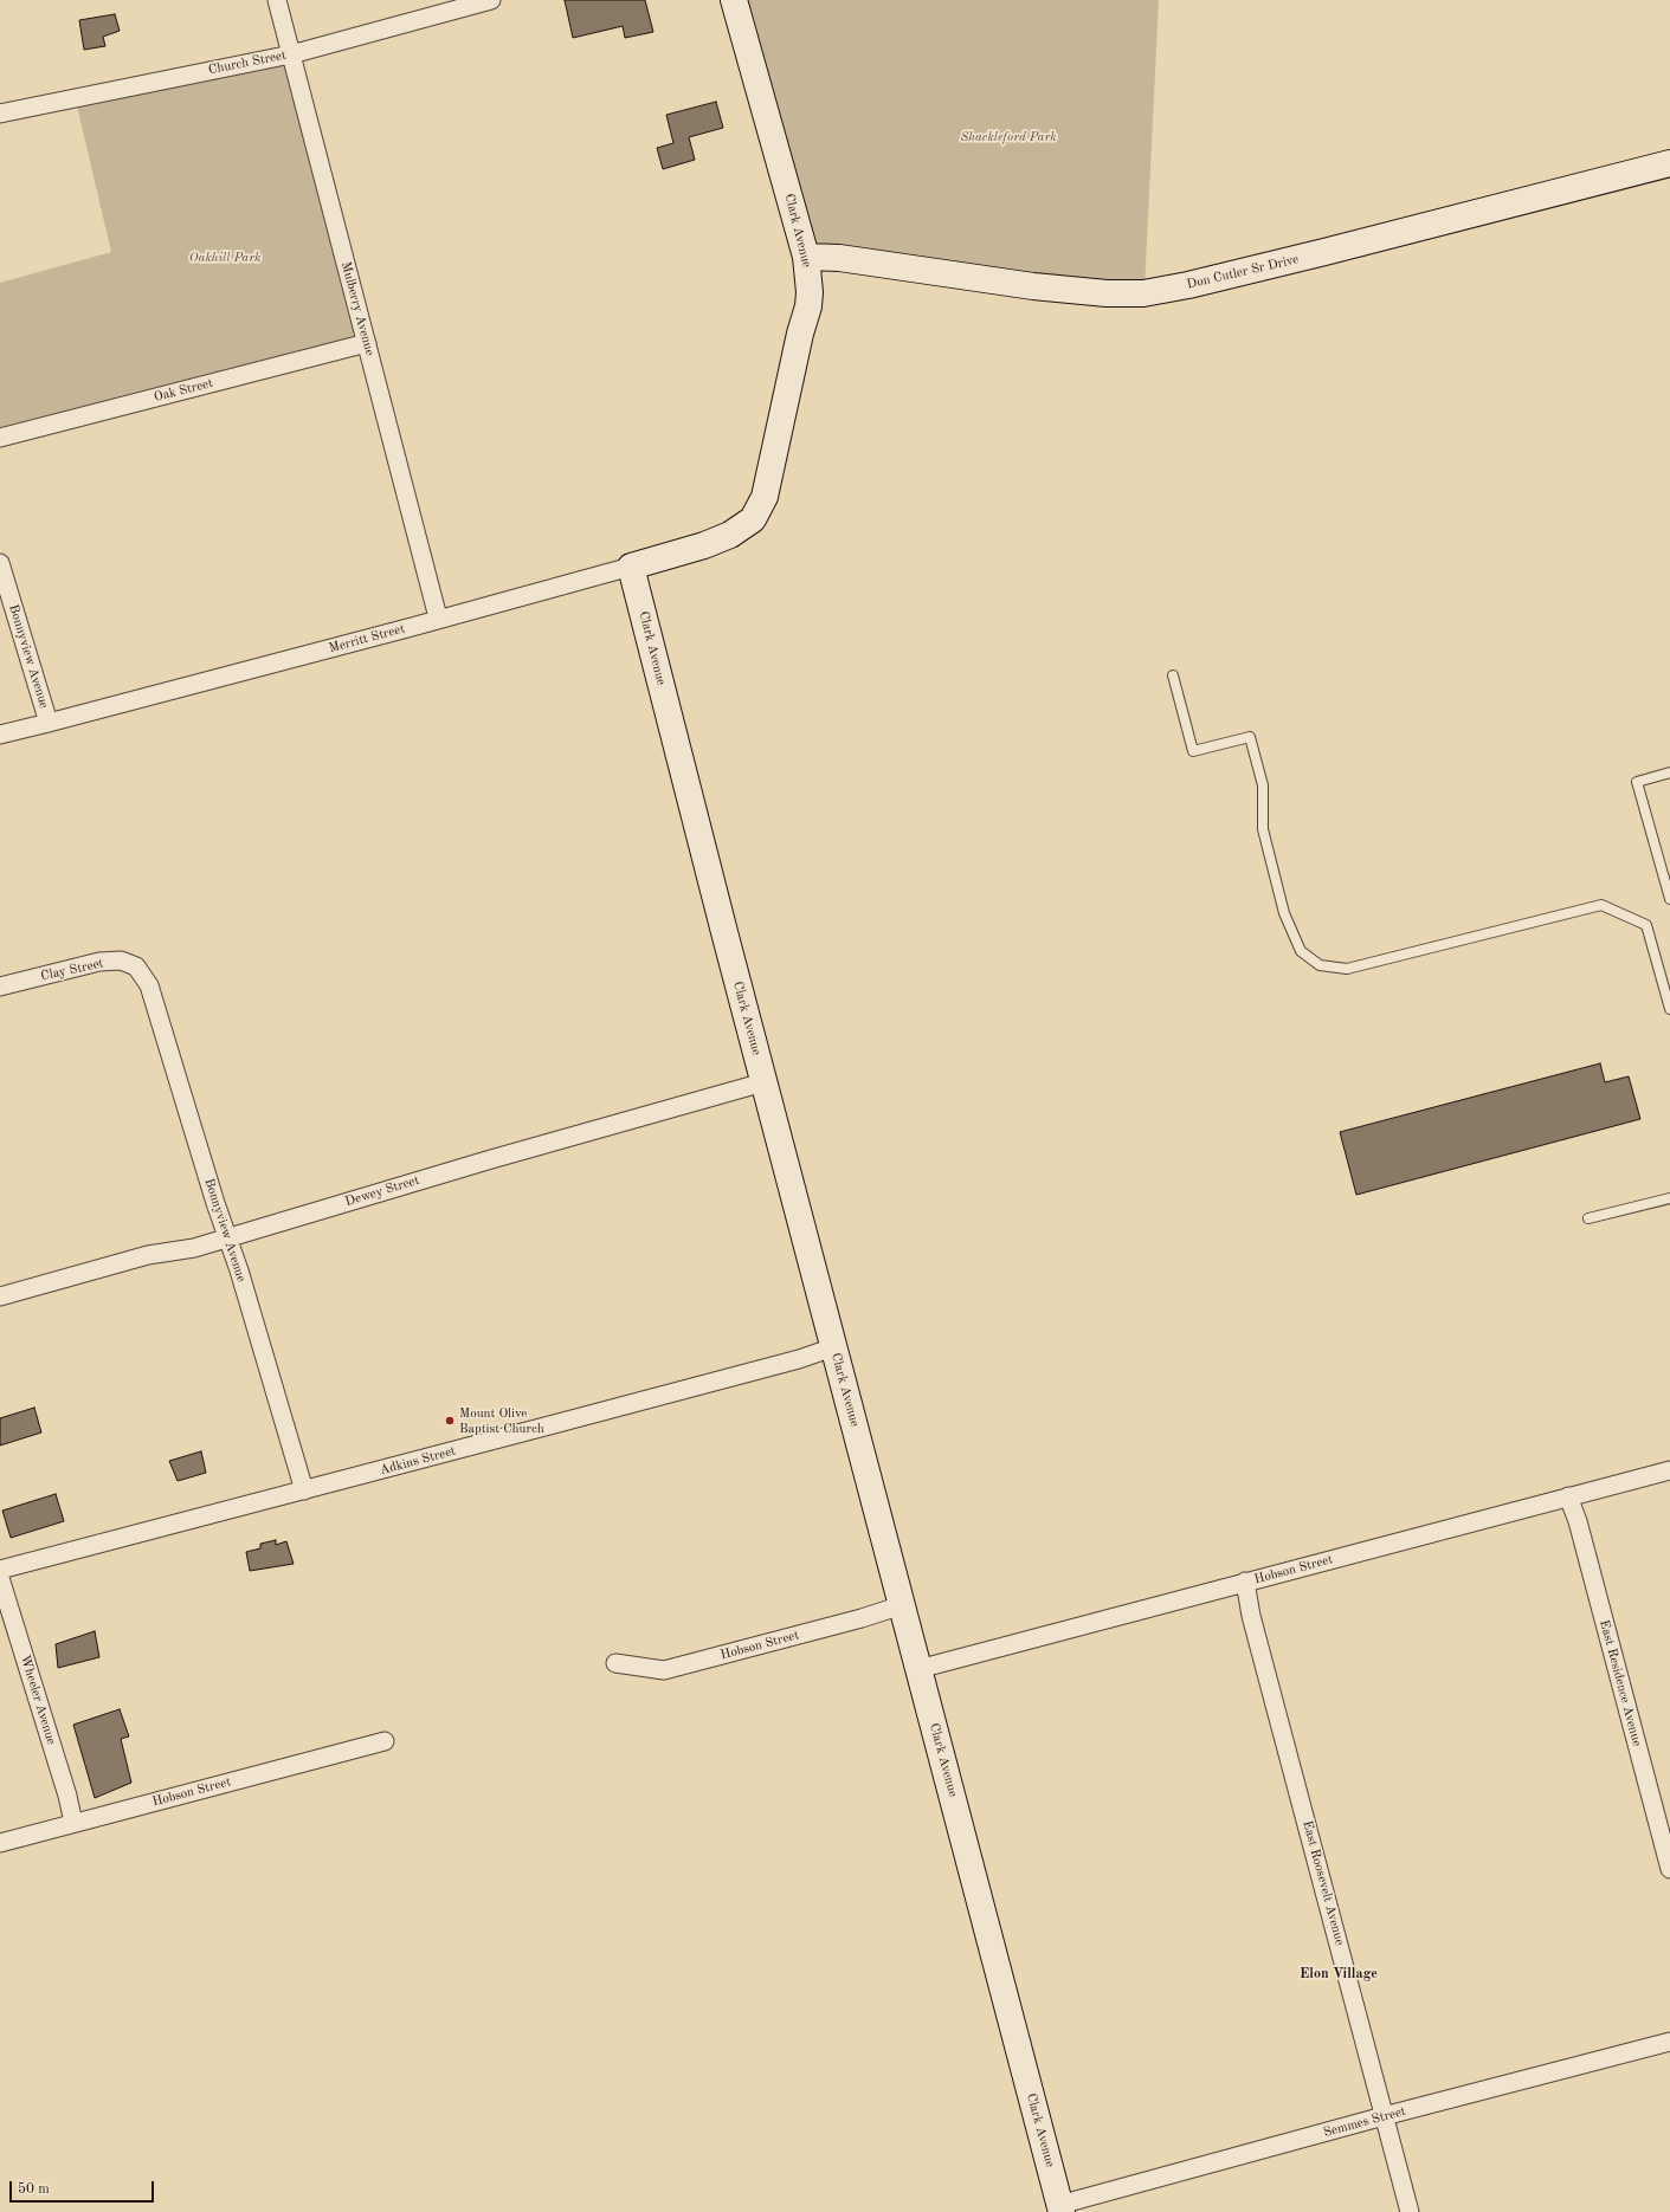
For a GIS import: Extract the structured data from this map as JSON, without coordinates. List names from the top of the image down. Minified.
{"streets":{"street":["Church Street","Clark Avenue","Don Cutler Sr Drive","Mulberry Avenue","Oak Street","Merritt Street","Bonnyview Avenue","Clay Street","Dewey Street","Adkins Street","Hobson Street","East Residence Avenue","Wheeler Avenue","East Roosevelt Avenue","Semmes Street"]},"crossings":[["Church Street","Mulberry Avenue"],["Clark Avenue","Don Cutler Sr Drive"],["Clark Avenue","Merritt Street"],["Clark Avenue","Dewey Street"],["Clark Avenue","Adkins Street"],["Clark Avenue","Hobson Street"],["Clark Avenue","Semmes Street"],["Mulberry Avenue","Oak Street"],["Mulberry Avenue","Merritt Street"],["Merritt Street","Bonnyview Avenue"],["Bonnyview Avenue","Clay Street"],["Bonnyview Avenue","Dewey Street"],["Bonnyview Avenue","Adkins Street"],["Hobson Street","East Residence Avenue"],["Hobson Street","Wheeler Avenue"],["Hobson Street","East Roosevelt Avenue"],["East Roosevelt Avenue","Semmes Street"]],"districts":["Elon Village"],"parks":["Shackleford Park","Oakhill Park"],"places":["Mount Olive Baptist Church"],"scale_bar":"50 m"}
